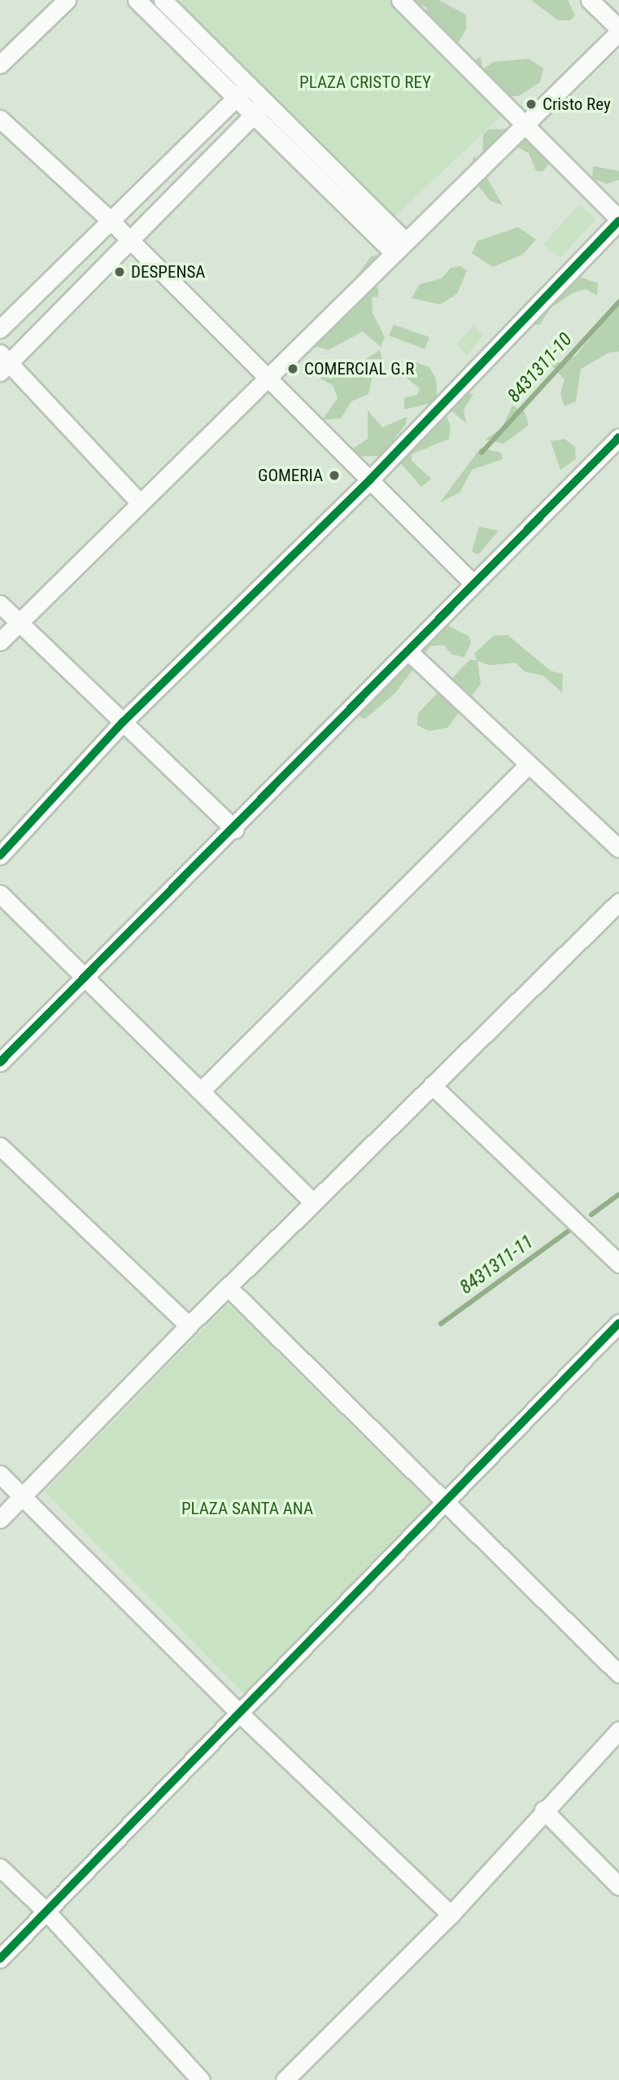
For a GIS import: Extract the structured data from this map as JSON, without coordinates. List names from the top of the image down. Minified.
{"water":["8431311-10","8431311-11"],"parks":["PLAZA CRISTO REY","PLAZA SANTA ANA"],"places":["Cristo Rey","DESPENSA","COMERCIAL G.R","GOMERIA"]}
